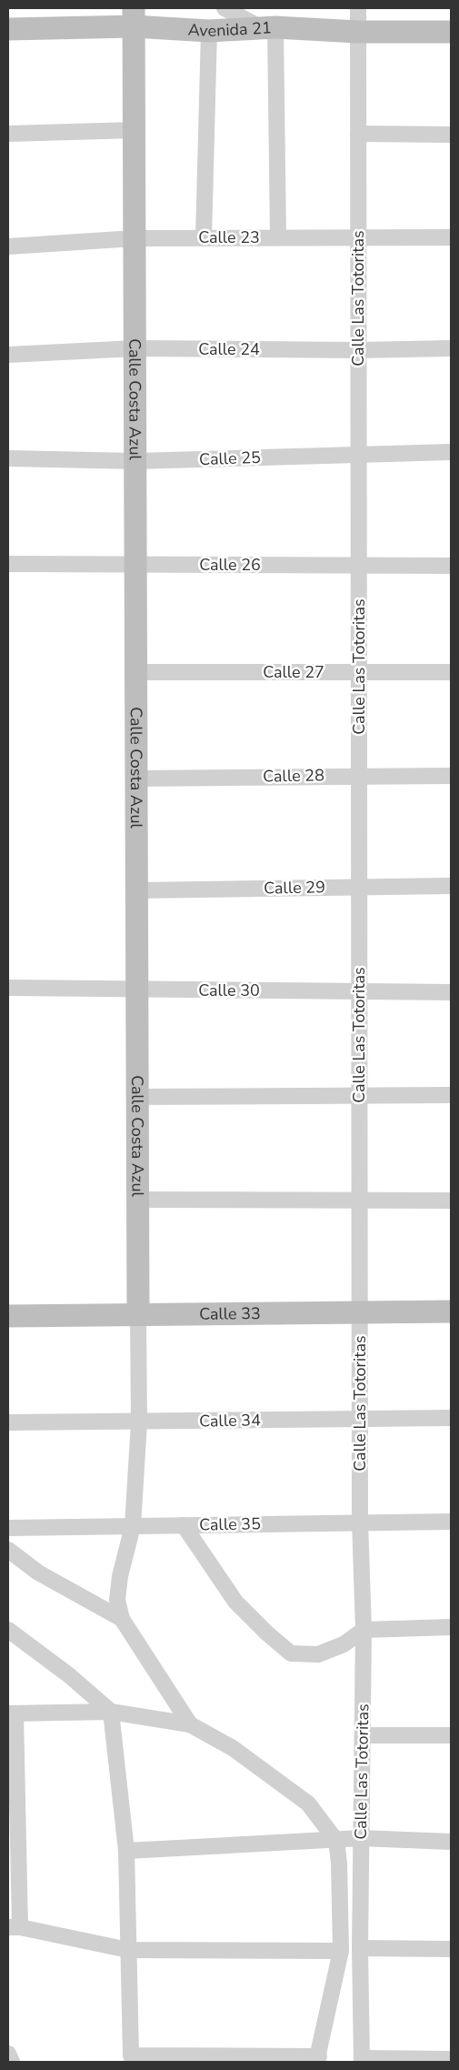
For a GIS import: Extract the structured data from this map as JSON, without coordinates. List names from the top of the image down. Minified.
{"streets":{"street":["Avenida 21","Calle 23","Calle Las Totoritas","Calle 24","Calle Costa Azul","Calle 25","Calle 26","Calle 27","Calle 28","Calle 29","Calle 30","Calle 33","Calle 34","Calle 35"]},"crossings":[["Avenida 21","Calle Las Totoritas"],["Avenida 21","Calle Costa Azul"],["Calle 23","Calle Las Totoritas"],["Calle 23","Calle Costa Azul"],["Calle Las Totoritas","Calle 24"],["Calle Las Totoritas","Calle 25"],["Calle Las Totoritas","Calle 26"],["Calle Las Totoritas","Calle 27"],["Calle Las Totoritas","Calle 28"],["Calle Las Totoritas","Calle 29"],["Calle Las Totoritas","Calle 30"],["Calle Las Totoritas","Calle 33"],["Calle Las Totoritas","Calle 34"],["Calle Las Totoritas","Calle 35"],["Calle 24","Calle Costa Azul"],["Calle Costa Azul","Calle 25"],["Calle Costa Azul","Calle 26"],["Calle Costa Azul","Calle 27"],["Calle Costa Azul","Calle 28"],["Calle Costa Azul","Calle 29"],["Calle Costa Azul","Calle 30"],["Calle Costa Azul","Calle 33"],["Calle Costa Azul","Calle 34"],["Calle Costa Azul","Calle 35"]]}
